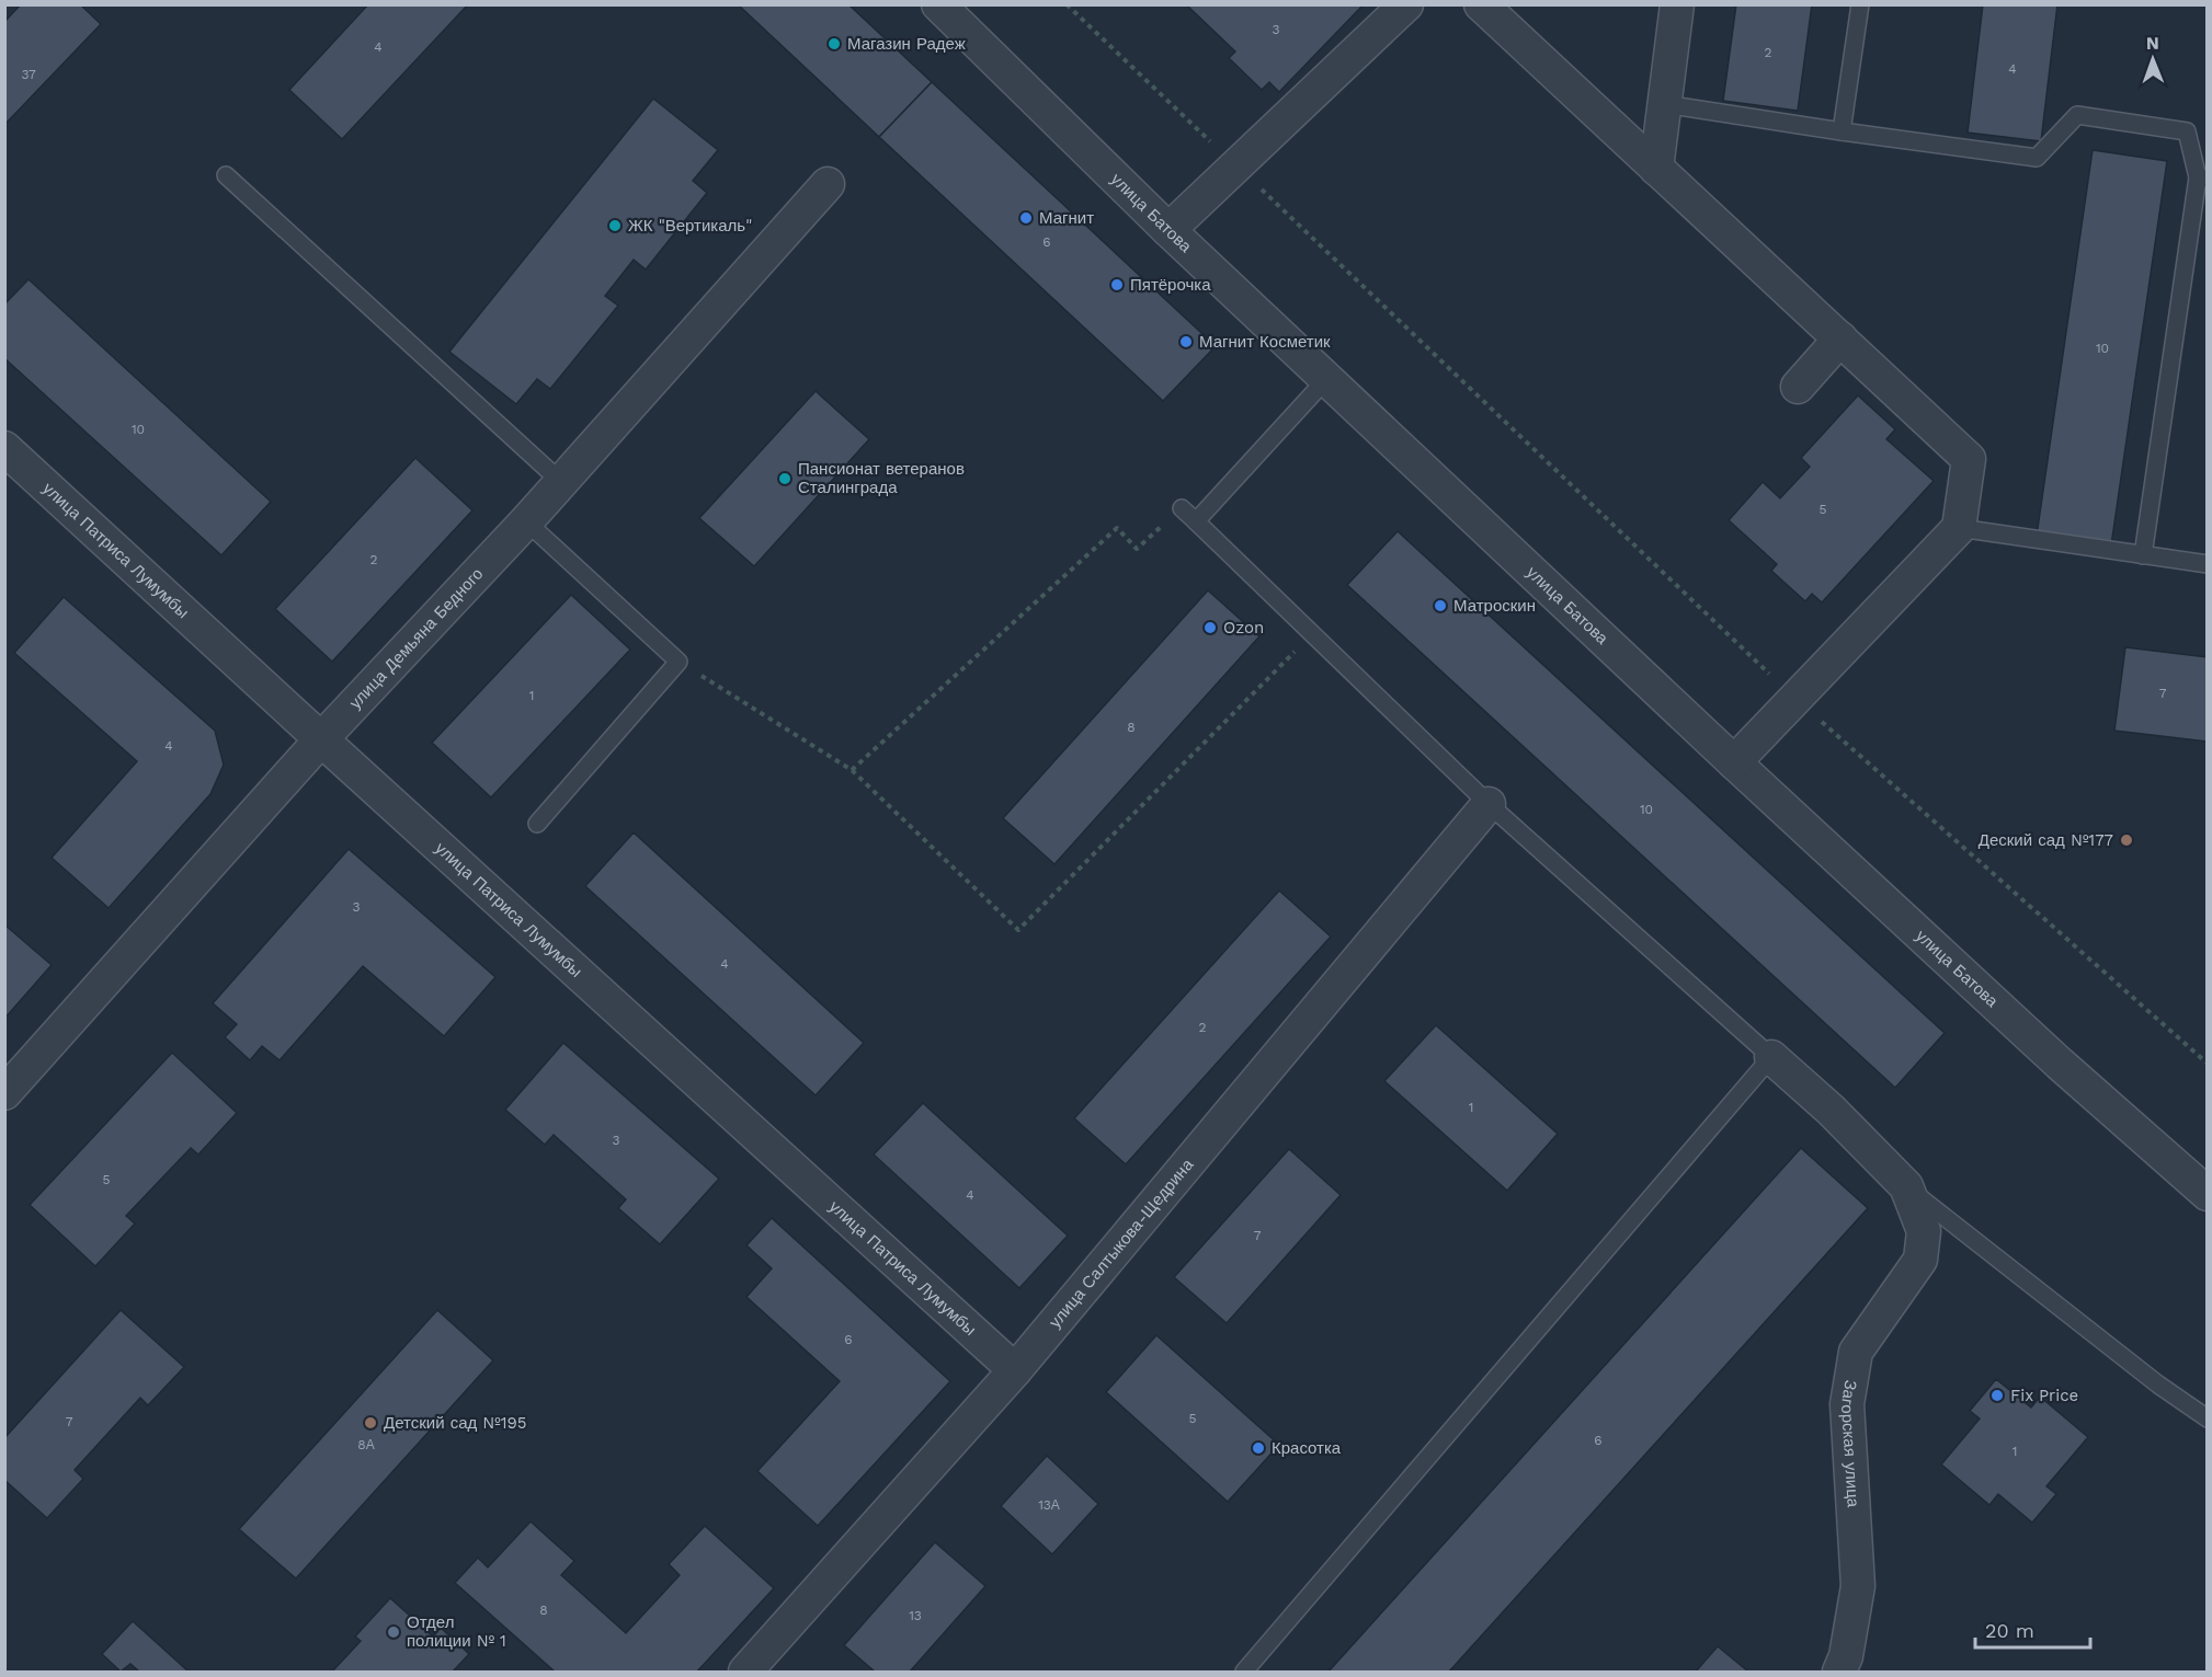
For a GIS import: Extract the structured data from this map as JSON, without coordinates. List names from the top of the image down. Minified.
{"streets":{"street":["улица Батова","улица Патриса Лумумбы","улица Демьяна Бедного","улица Салтыкова-Щедрина","Загорская улица"]},"crossings":[["улица Патриса Лумумбы","улица Демьяна Бедного"],["улица Патриса Лумумбы","улица Салтыкова-Щедрина"]],"places":["Магазин Радеж","Магнит","ЖК \"Вертикаль\"","Пятёрочка","Магнит Косметик","Пансионат ветеранов Сталинграда","Матроскин","Ozon","Деский сад №177","Fix Price","Детский сад №195","Красотка","Отдел полиции № 1"],"house_numbers":["3","4","2","4","37","6","10","10","5","2","7","1","8","4","10","3","4","2","1","3","5","4","7","6","5","7","6","8А","1","13А","8","13"],"scale_bar":"20 m","north":"top"}
